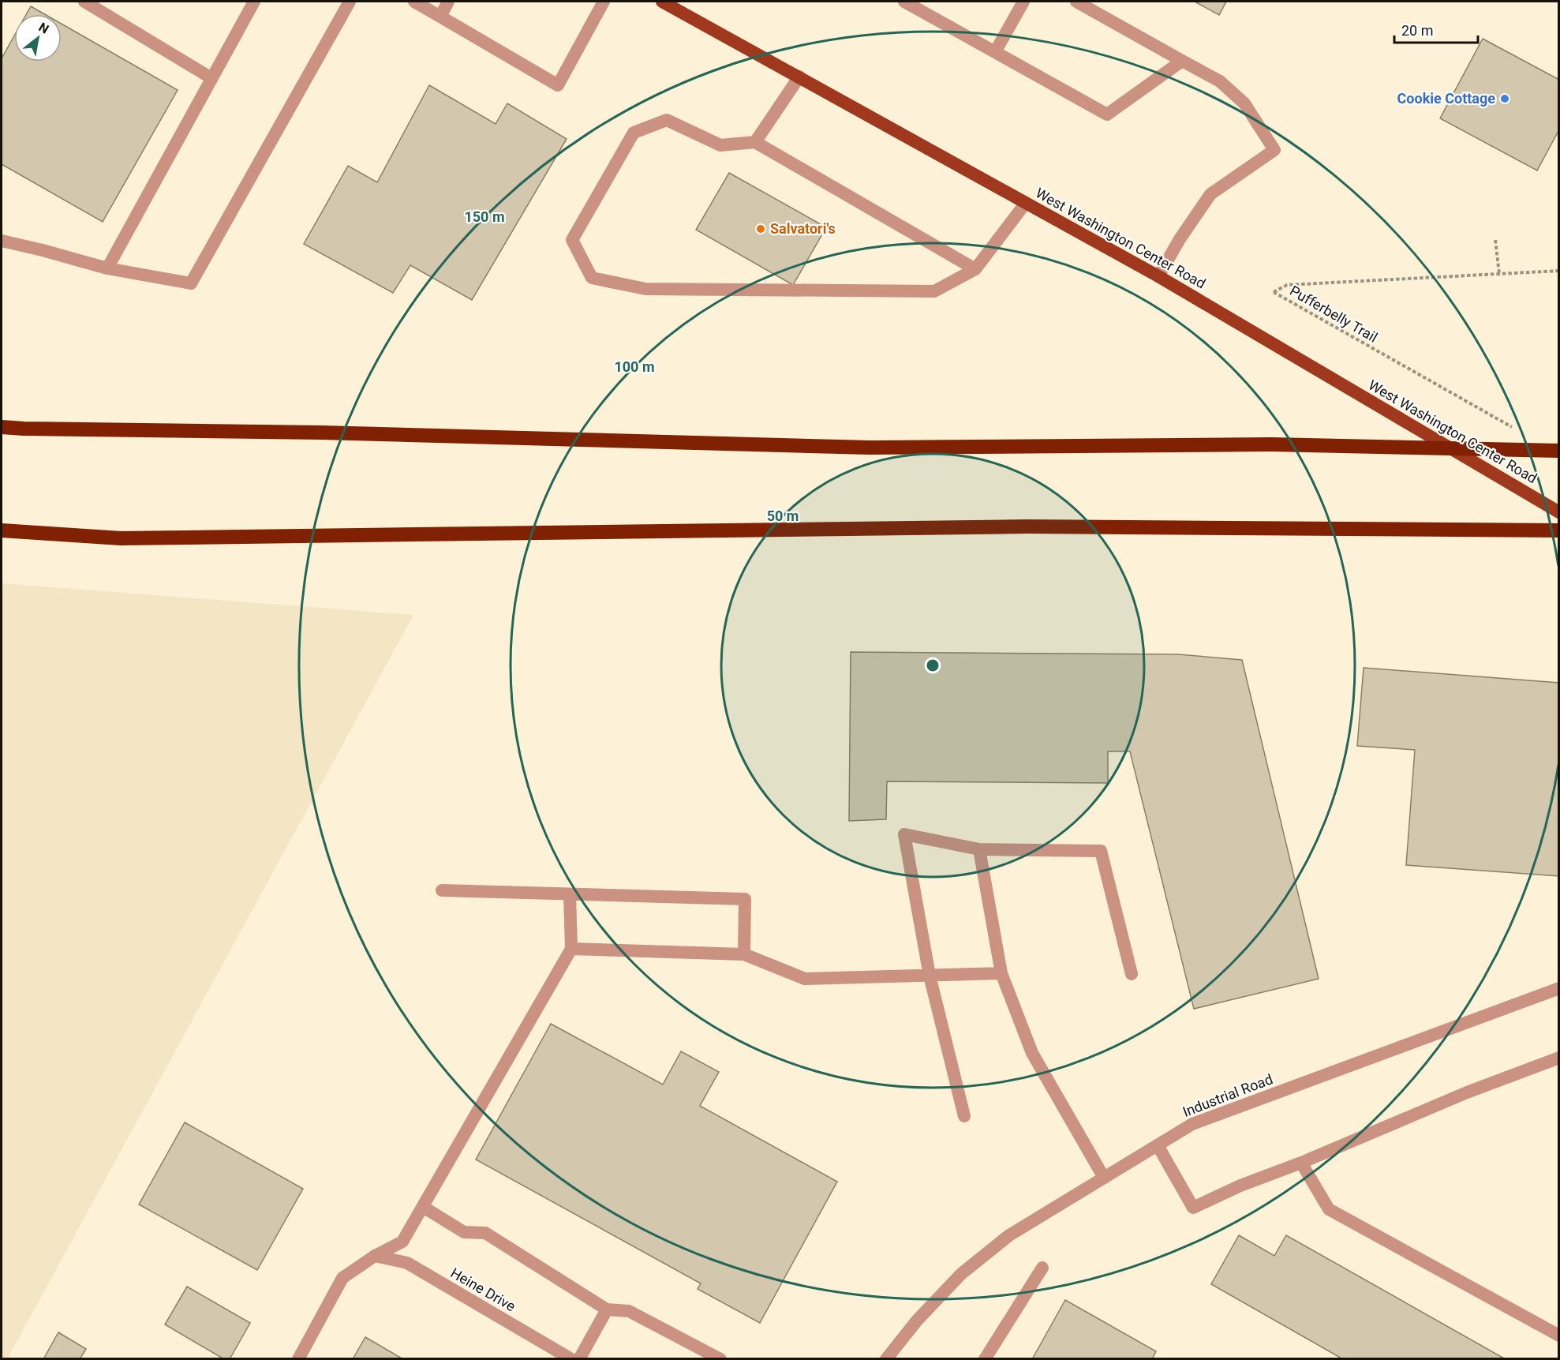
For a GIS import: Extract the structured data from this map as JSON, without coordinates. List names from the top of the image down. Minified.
{"streets":{"main road":["West Washington Center Road"],"street":["Industrial Road","Heine Drive"],"path":["Pufferbelly Trail"]},"places":["Cookie Cottage","Salvatori's"],"scale_bar":"20 m","north":"top right","rings":["150 m","100 m","50 m"]}
